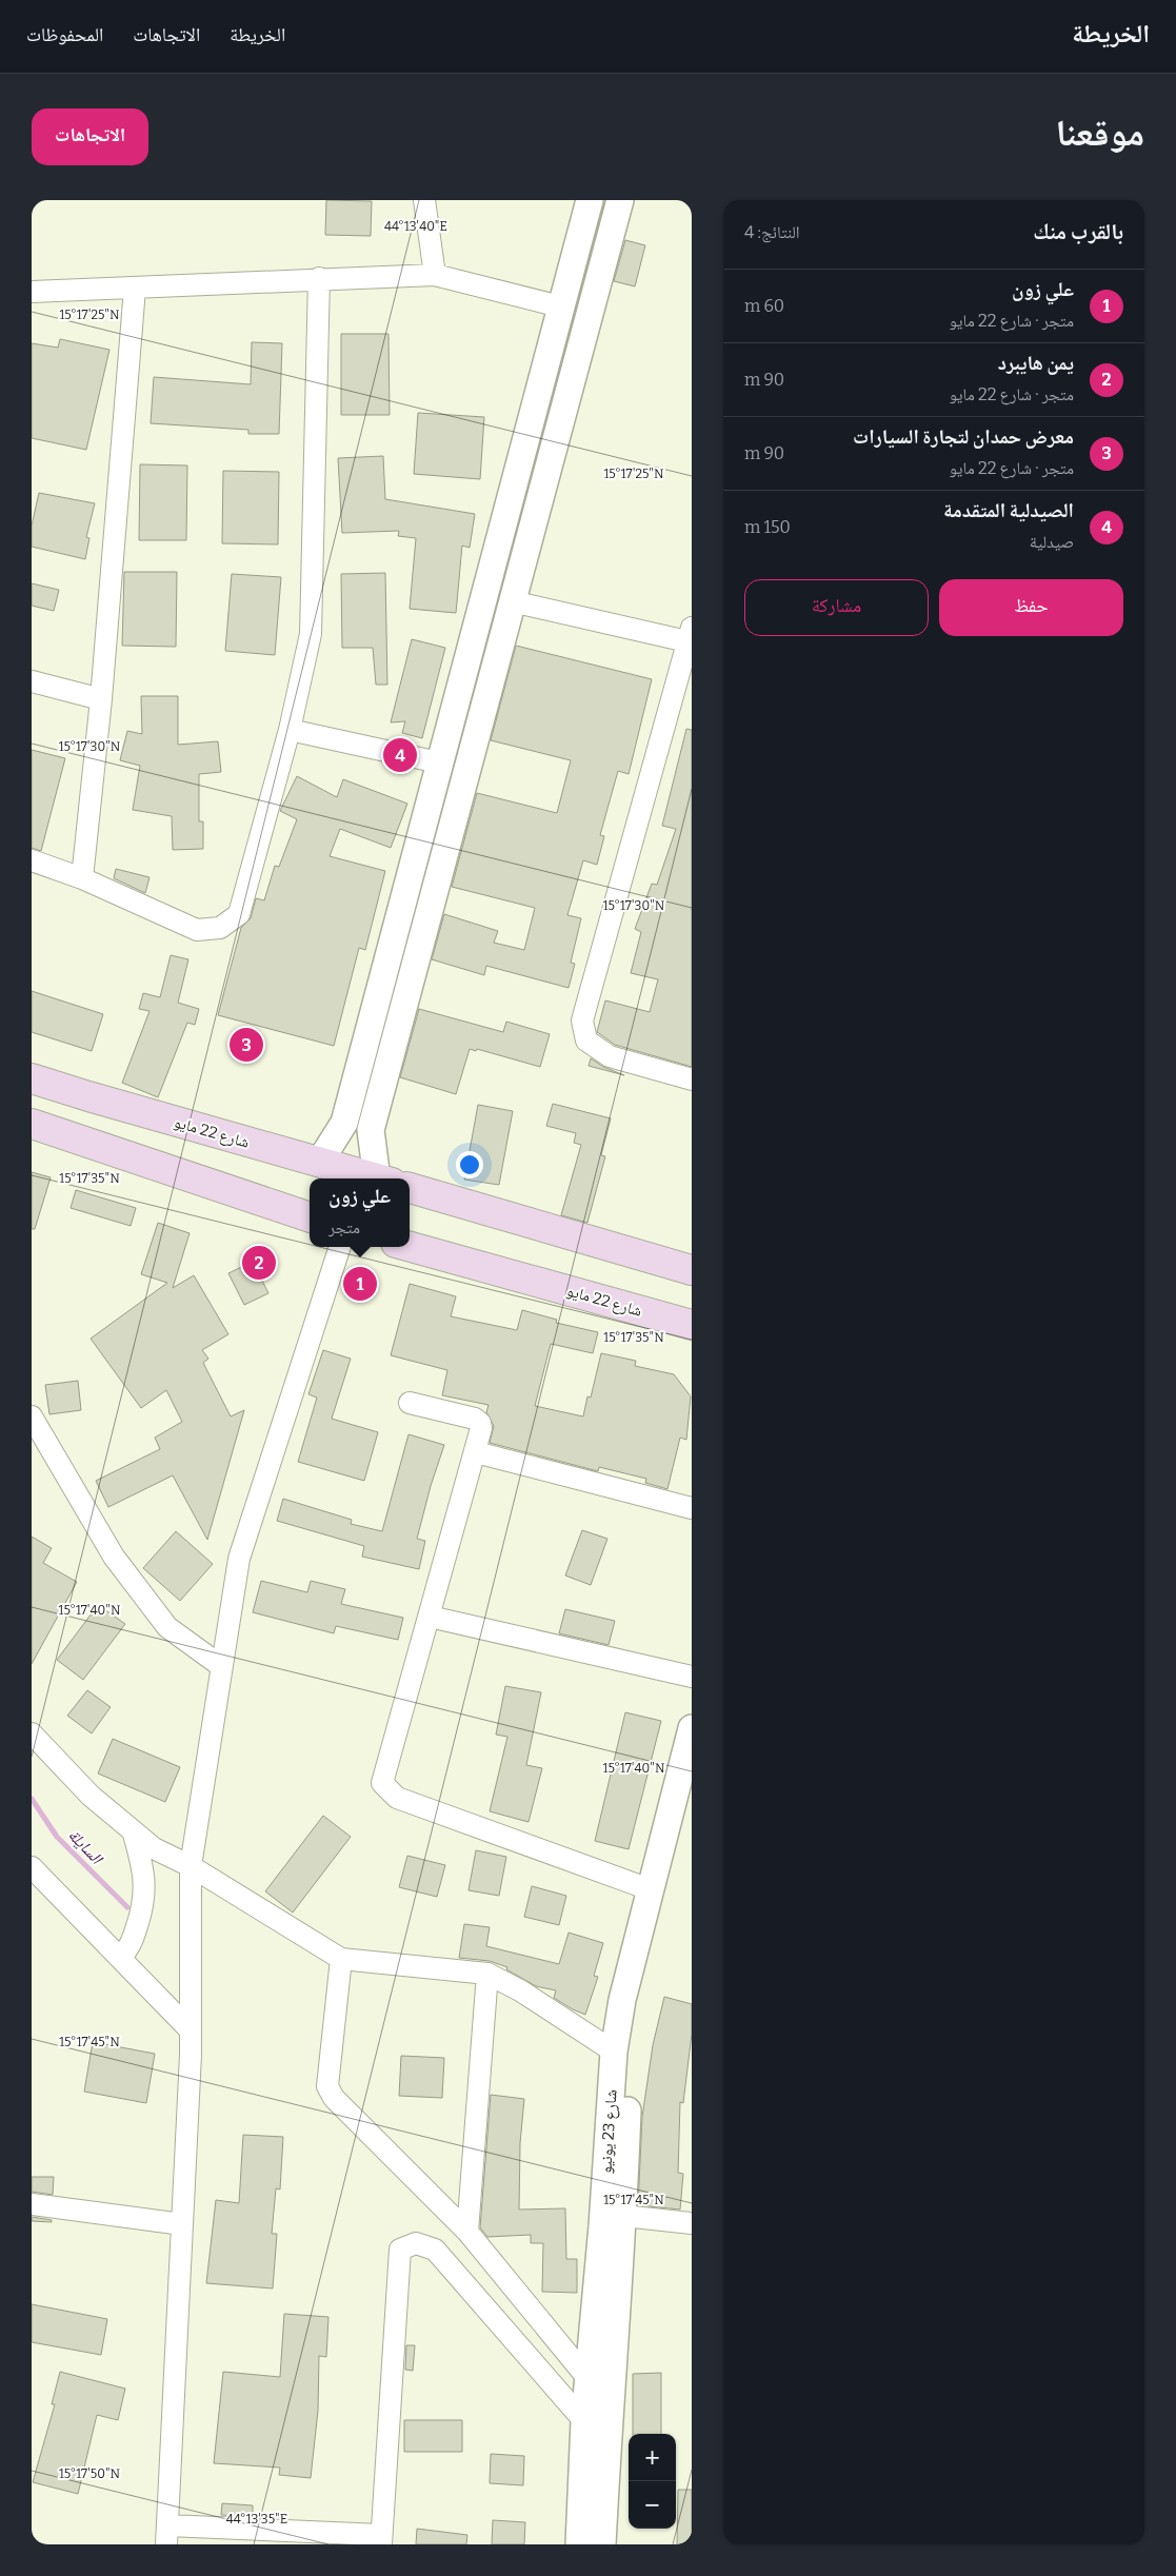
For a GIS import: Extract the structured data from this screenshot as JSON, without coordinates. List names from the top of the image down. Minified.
{"streets":{"main road":["شارع 22 مايو"],"street":["شارع 23 يونيو"]},"water":["السايلة"],"page":{"header":"الخريطة","nav":["الخريطة","الاتجاهات","المحفوظات"],"title":"موقعنا","buttons":["الاتجاهات",["حفظ","مشاركة"]],"heading":["بالقرب منك","النتائج: 4"],"list":[{"mark":"1","name":"علي زون","note":"متجر · شارع 22 مايو","value":"60 m"},{"mark":"2","name":"يمن هايبرد","note":"متجر · شارع 22 مايو","value":"90 m"},{"mark":"3","name":"معرض حمدان لتجارة السيارات","note":"متجر · شارع 22 مايو","value":"90 m"},{"mark":"4","name":"الصيدلية المتقدمة","note":"صيدلية","value":"150 m"}],"pins":["4","3","2","1"],"popup":["علي زون","متجر"],"map_buttons":["+","−"]},"coordinates":["44°13'40\"E","15°17'25\"N","15°17'30\"N","15°17'35\"N","15°17'40\"N","15°17'45\"N","15°17'50\"N","44°13'35\"E"]}
